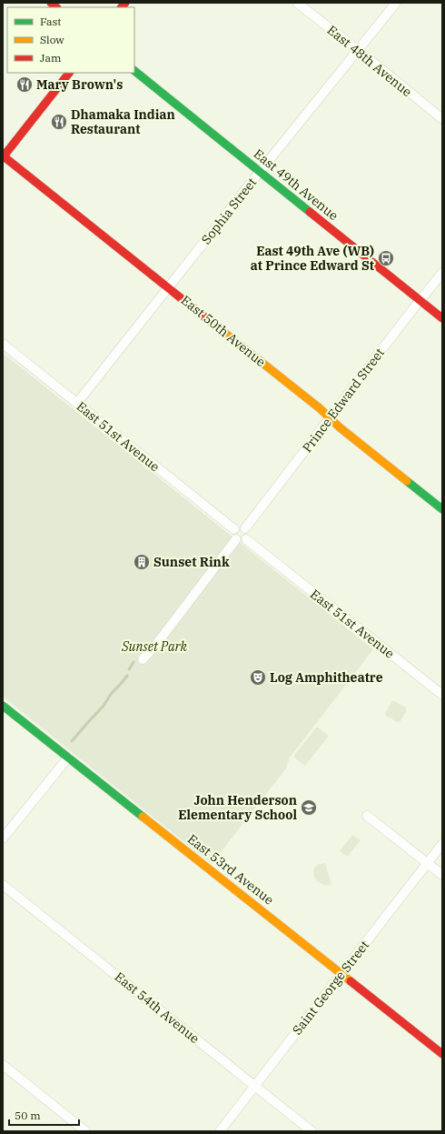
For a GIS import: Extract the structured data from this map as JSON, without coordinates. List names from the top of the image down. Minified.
{"streets":{"street":["East 48th Avenue","East 49th Avenue","Sophia Street","East 50th Avenue","Prince Edward Street","East 51st Avenue","East 53rd Avenue","Saint George Street","East 54th Avenue"]},"crossings":[["East 48th Avenue","Sophia Street"],["East 49th Avenue","Sophia Street"],["East 49th Avenue","Prince Edward Street"],["Sophia Street","East 50th Avenue"],["Sophia Street","East 51st Avenue"],["East 50th Avenue","Prince Edward Street"],["Prince Edward Street","East 51st Avenue"],["East 53rd Avenue","Saint George Street"],["Saint George Street","East 54th Avenue"]],"parks":["Sunset Park"],"places":{"restaurant":["Mary Brown's","Dhamaka Indian Restaurant"],"bus stop":["East 49th Ave (WB) at Prince Edward St"],"building":["Sunset Rink"],"theatre":["Log Amphitheatre"],"school or university":["John Henderson Elementary School"]},"legend":["Fast","Slow","Jam"],"scale_bar":"50 m"}
